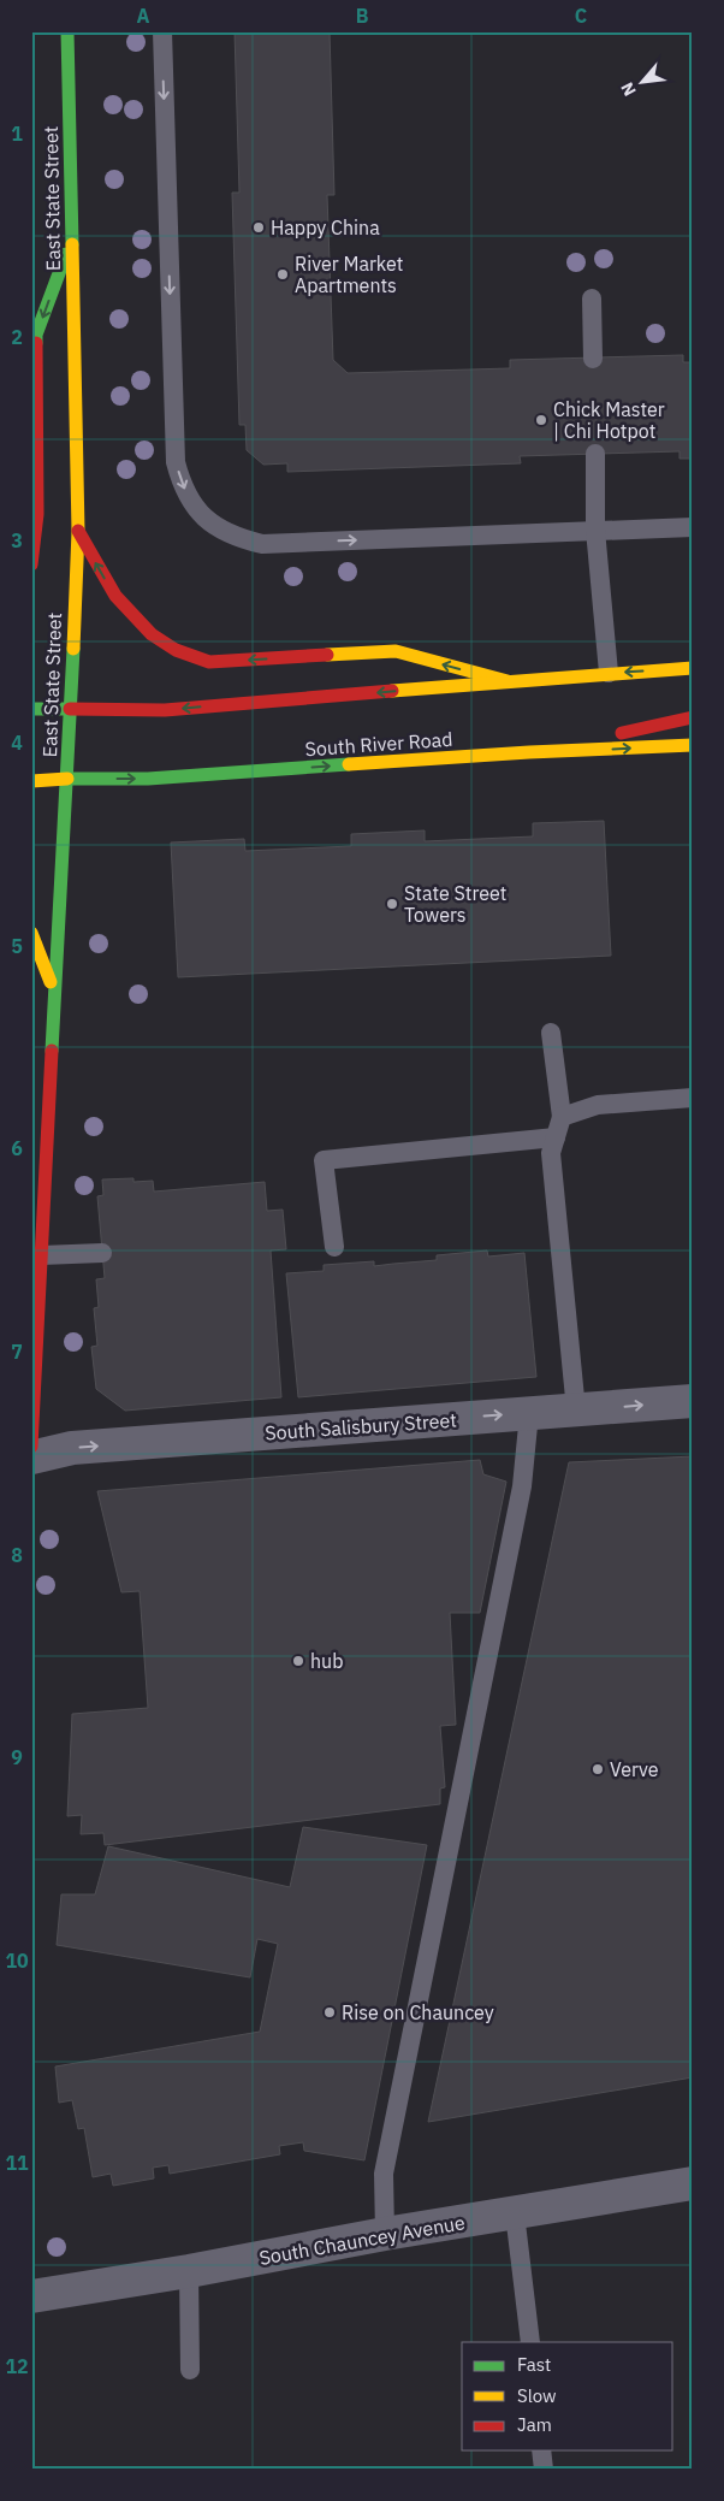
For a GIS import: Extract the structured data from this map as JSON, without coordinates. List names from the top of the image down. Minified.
{"streets":{"main road":["East State Street","South River Road"],"street":["South Salisbury Street","South Chauncey Avenue"]},"crossings":[["East State Street","South River Road"]],"one_way":["South Salisbury Street"],"places":["Happy China","River Market Apartments","Chick Master | Chi Hotpot","State Street Towers","hub","Verve","Rise on Chauncey"],"legend":["Fast","Slow","Jam"],"north":"bottom left","grid":{"columns":["A","B","C"],"rows":["1","2","3","4","5","6","7","8","9","10","11","12"]}}
